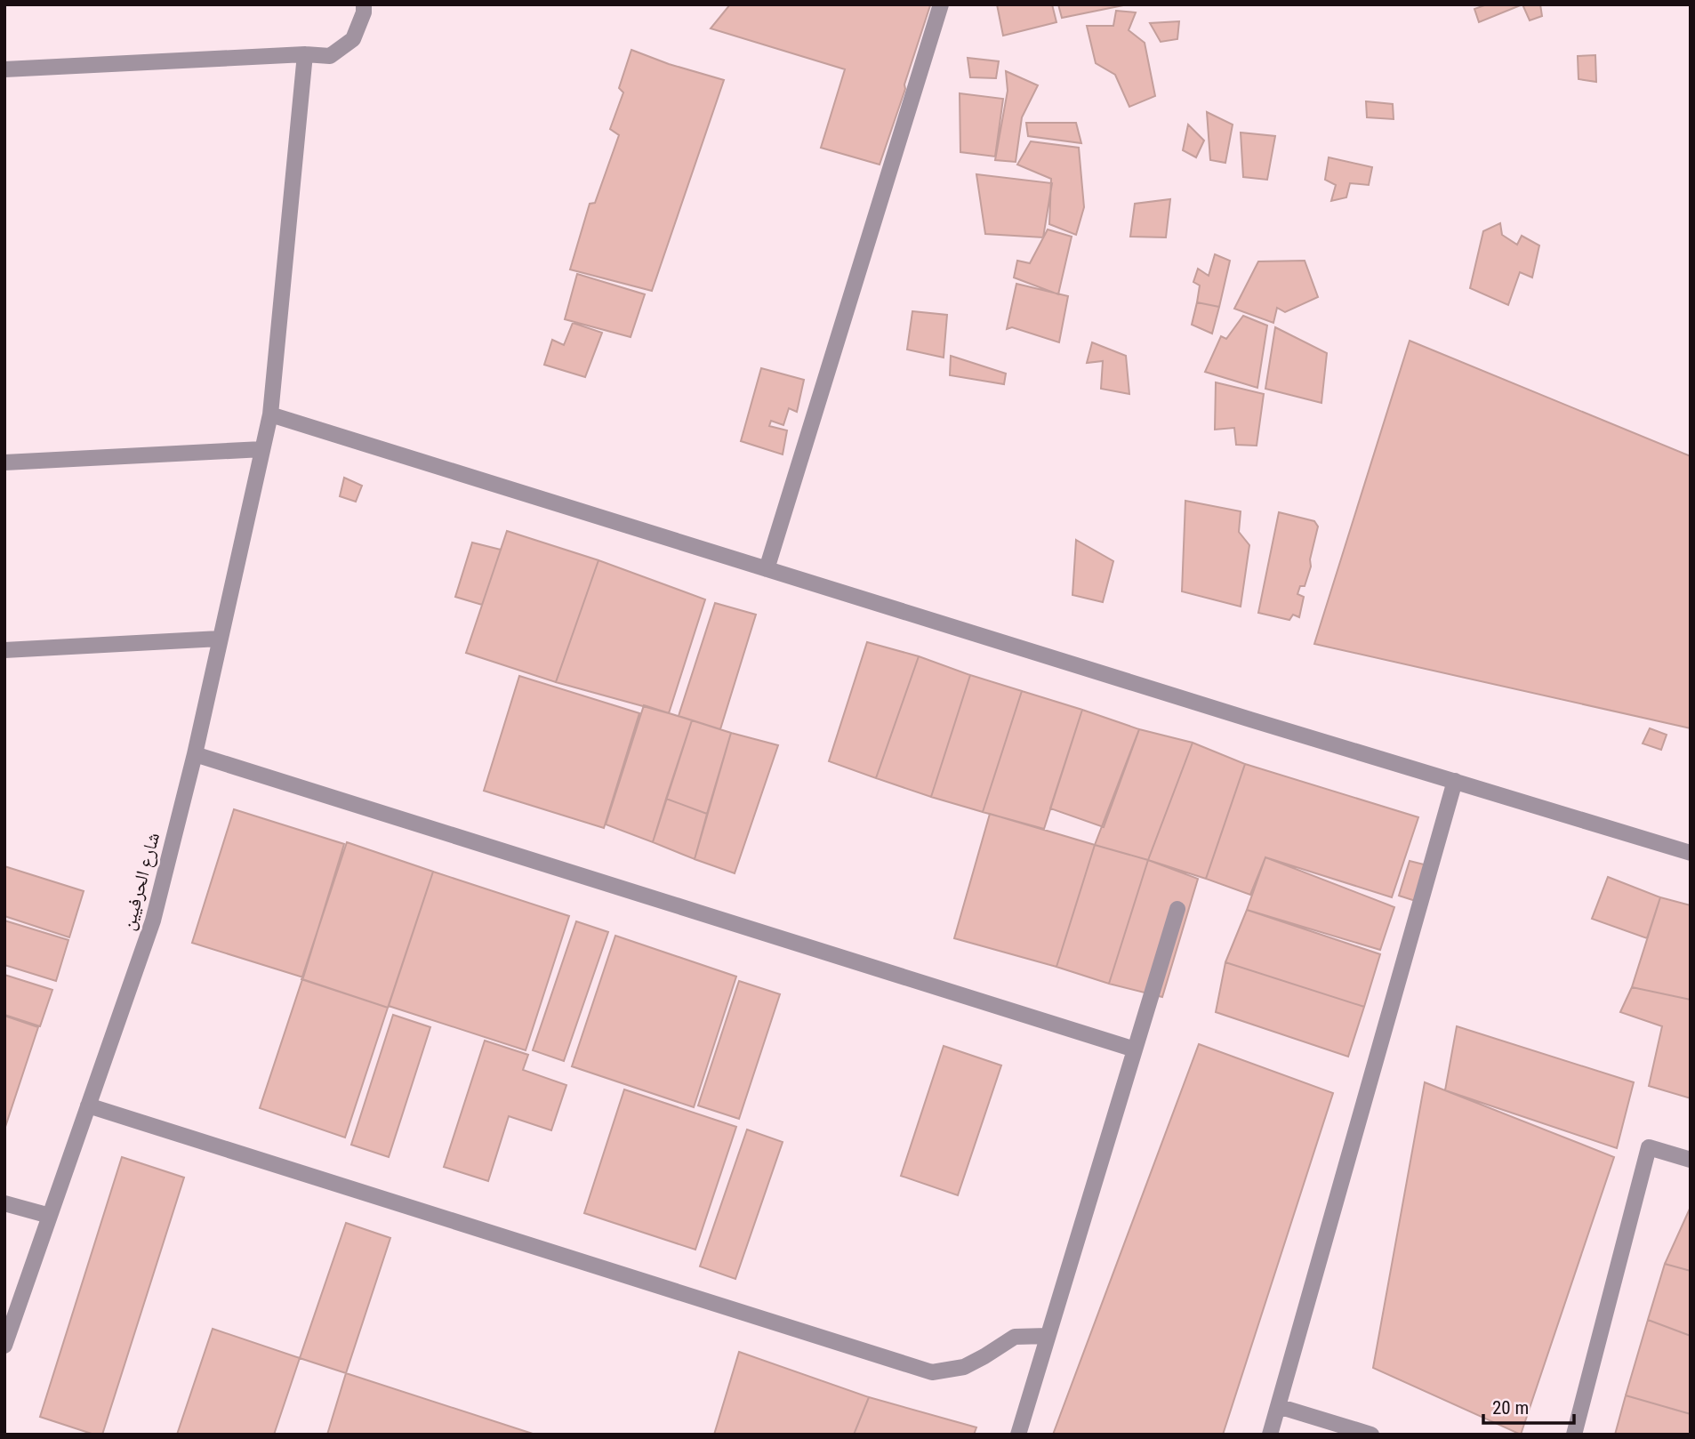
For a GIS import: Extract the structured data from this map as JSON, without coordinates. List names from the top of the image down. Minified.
{"streets":{"street":["شارع الحرفيين"]},"scale_bar":"20 m"}
